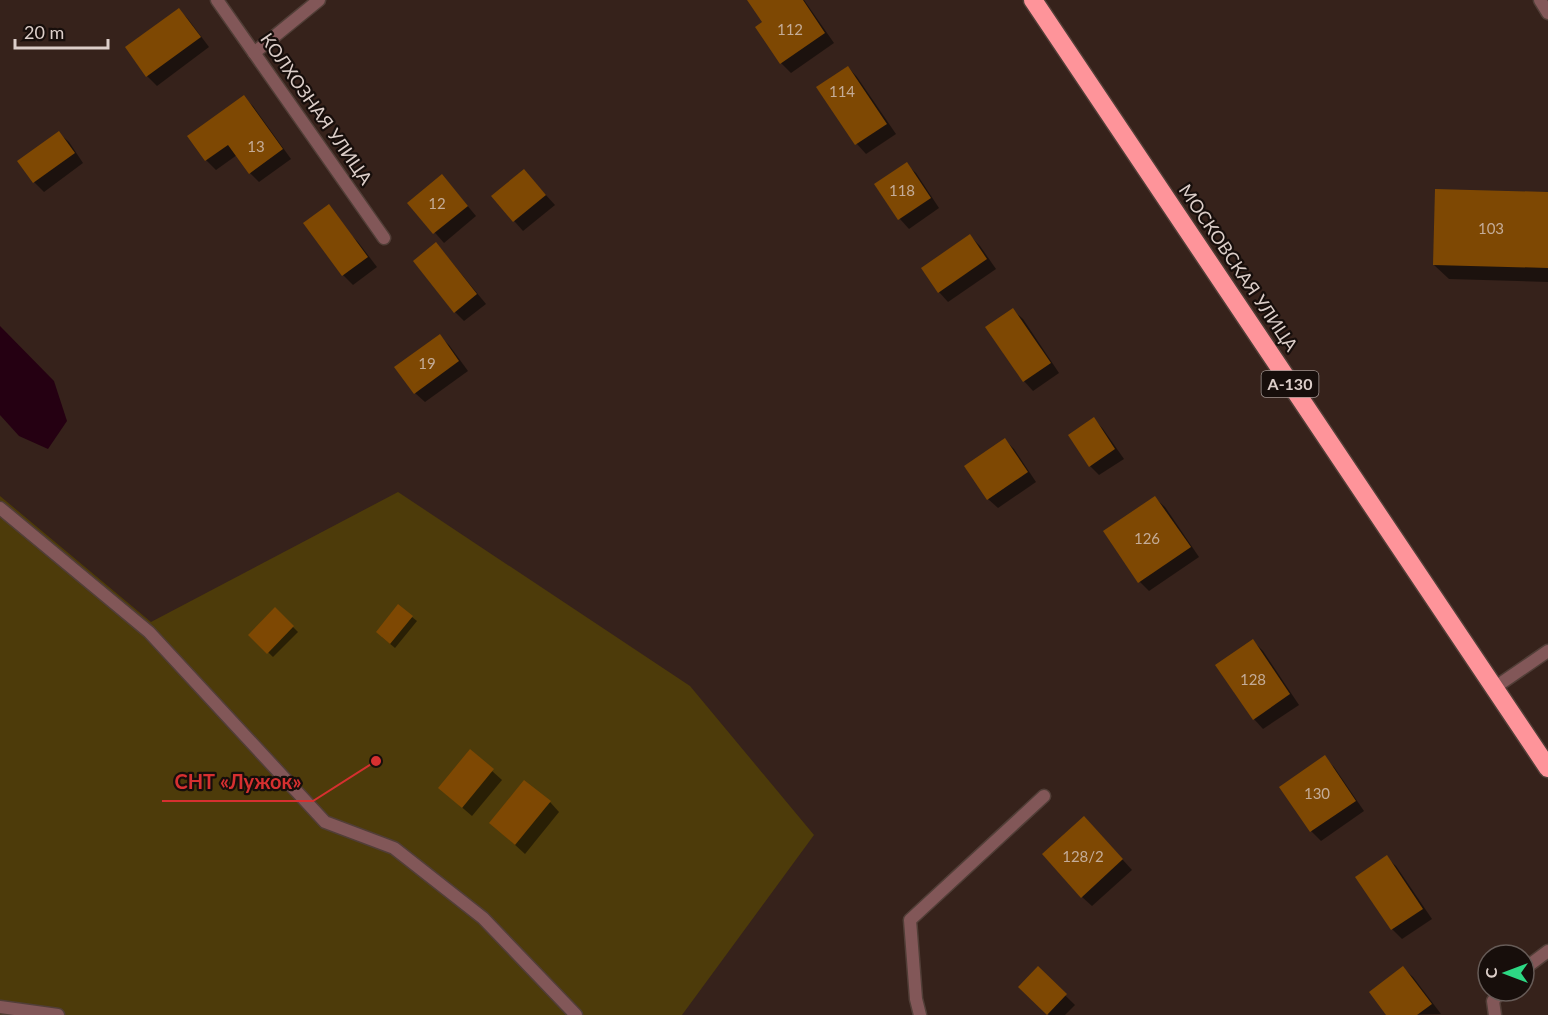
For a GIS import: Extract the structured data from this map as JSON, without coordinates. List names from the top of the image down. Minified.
{"streets":{"highway":["МОСКОВСКАЯ УЛИЦА","А-130"],"street":["КОЛХОЗНАЯ УЛИЦА"]},"places":["СНТ «Лужок»"],"house_numbers":["112","114","13","118","12","103","19","126","128","130","128/2"],"scale_bar":"20 m","north":"left"}
